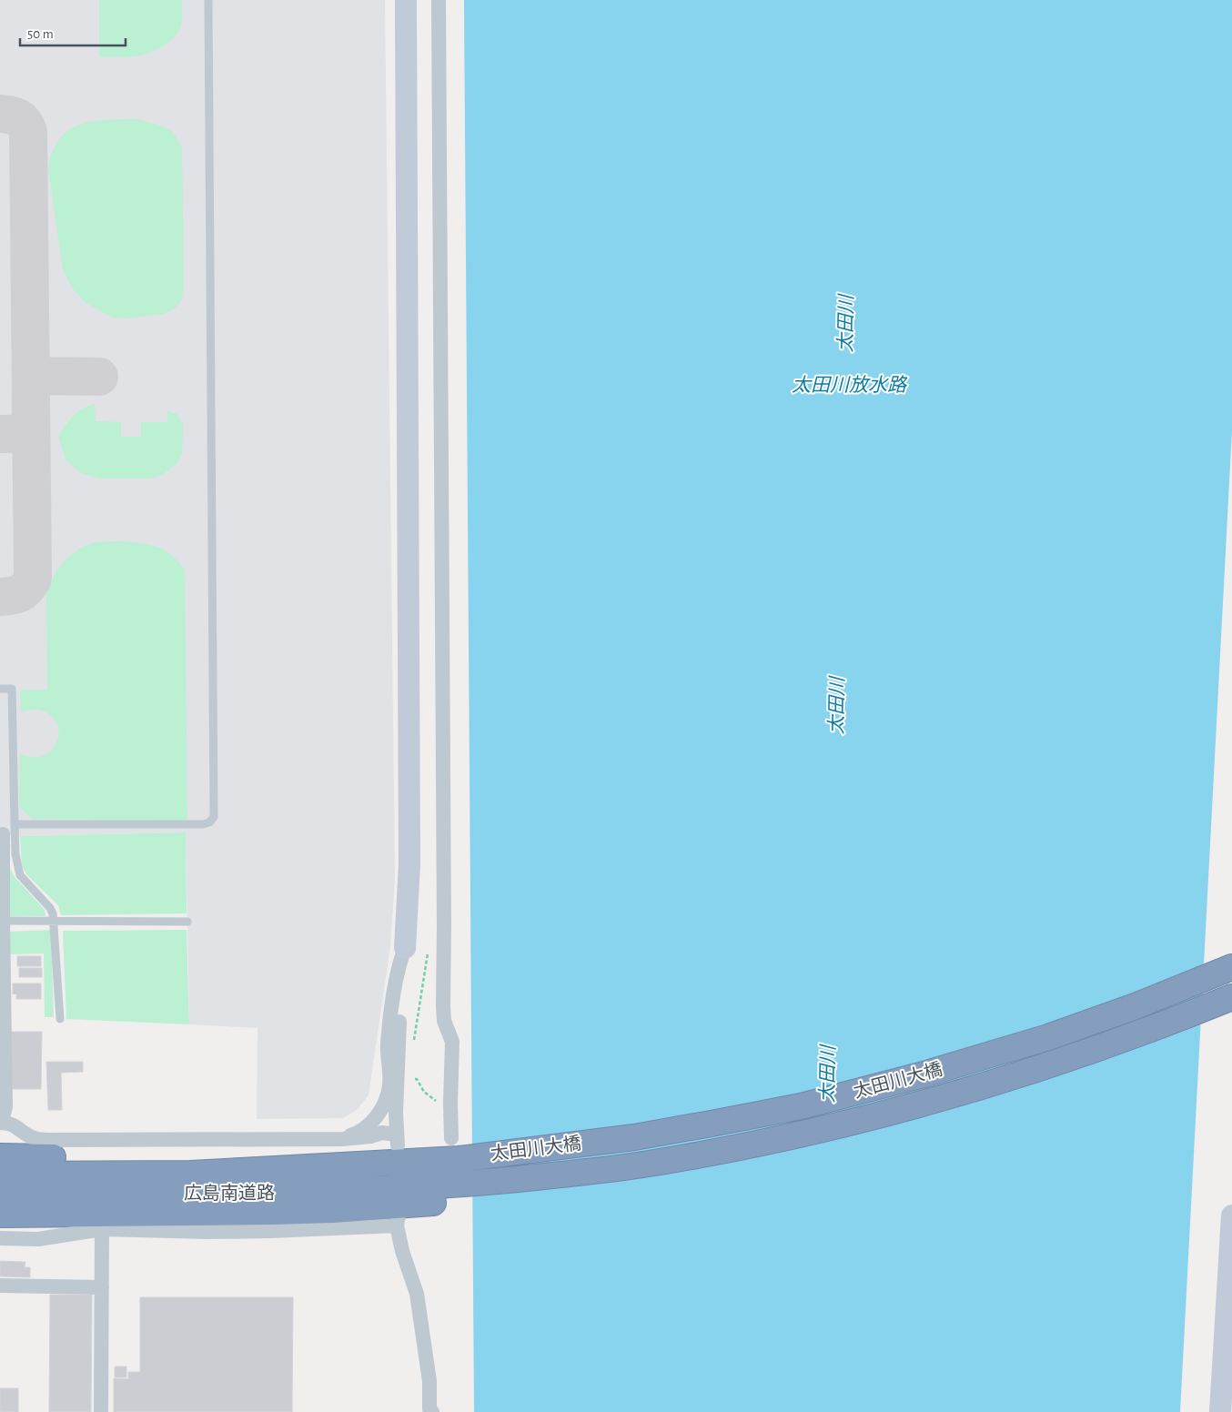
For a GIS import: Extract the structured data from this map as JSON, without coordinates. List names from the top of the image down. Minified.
{"streets":{"highway":["太田川大橋","広島南道路"]},"crossings":[["太田川大橋","広島南道路"]],"water":["太田川","太田川放水路"],"scale_bar":"50 m"}
